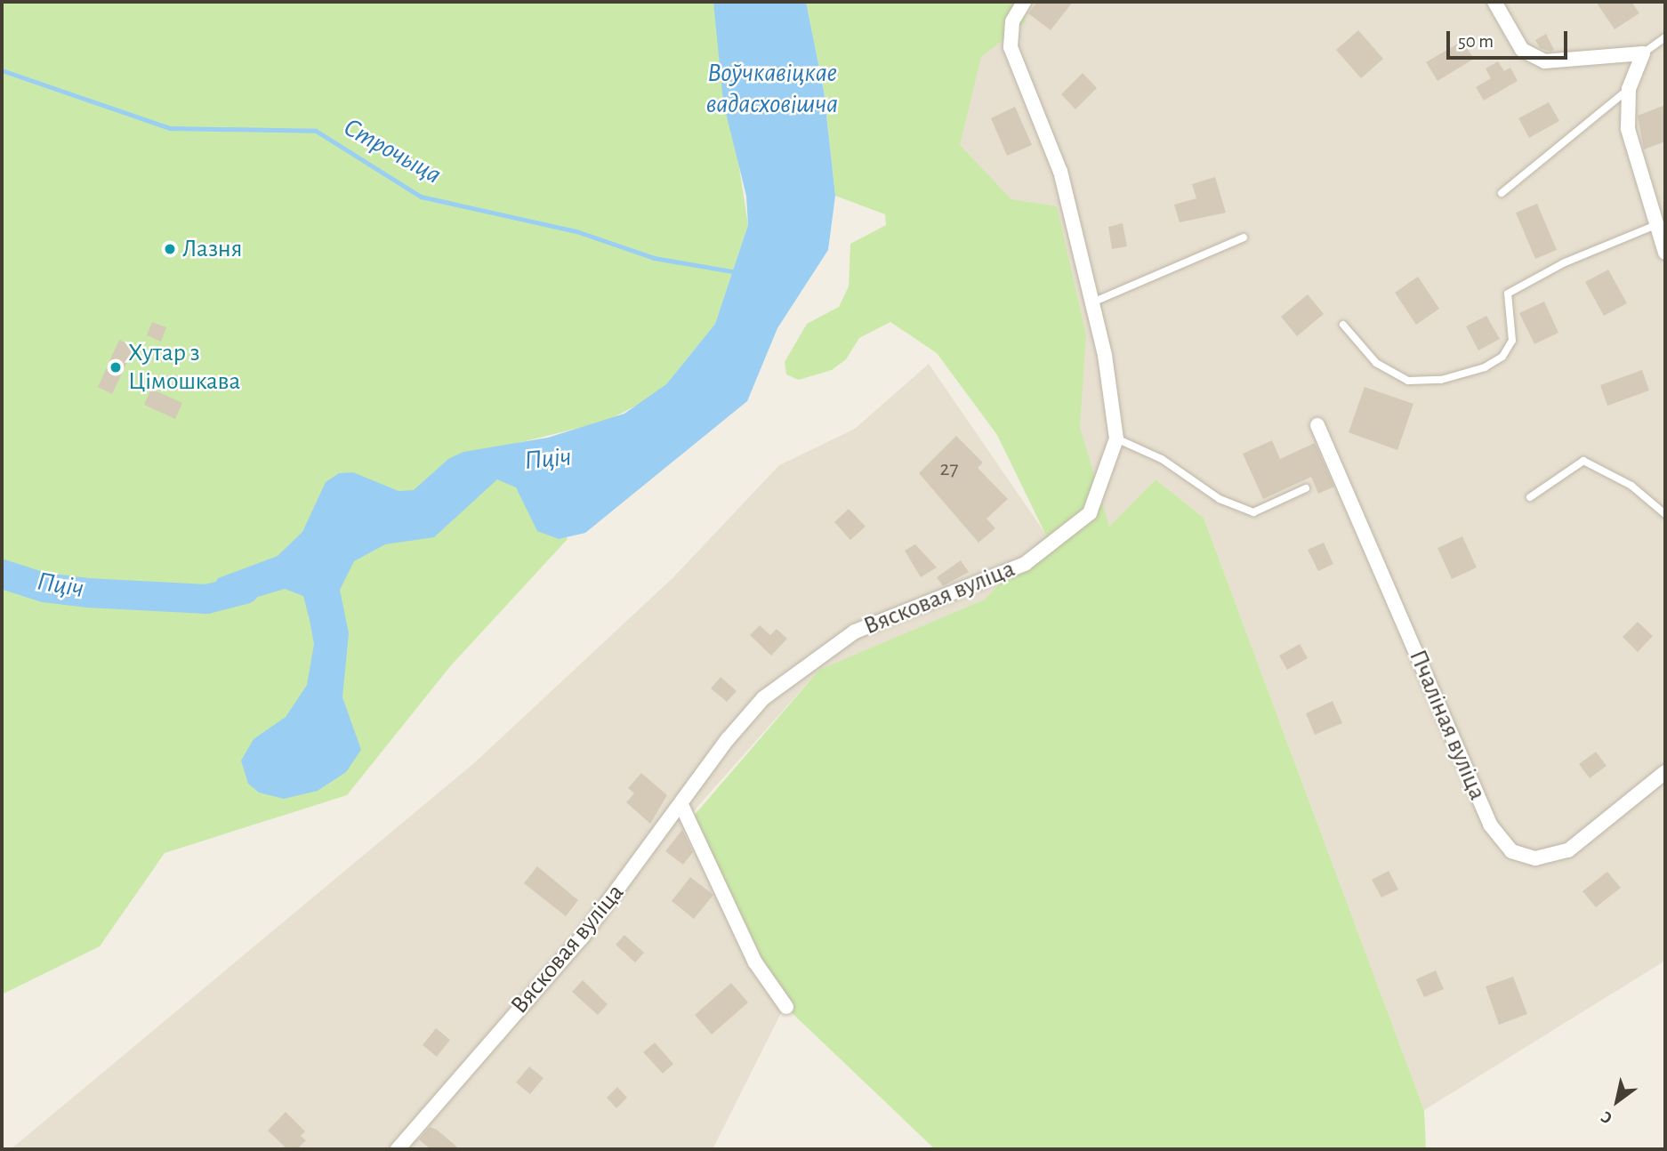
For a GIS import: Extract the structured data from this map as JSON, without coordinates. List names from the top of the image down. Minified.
{"streets":{"street":["Вясковая вуліца","Пчаліная вуліца"]},"water":["Воўчкавіцкае вадасховішча","Строчыца","Пціч"],"places":["Лазня","Хутар з Цімошкава"],"house_numbers":["27"],"scale_bar":"50 m","north":"bottom left"}
